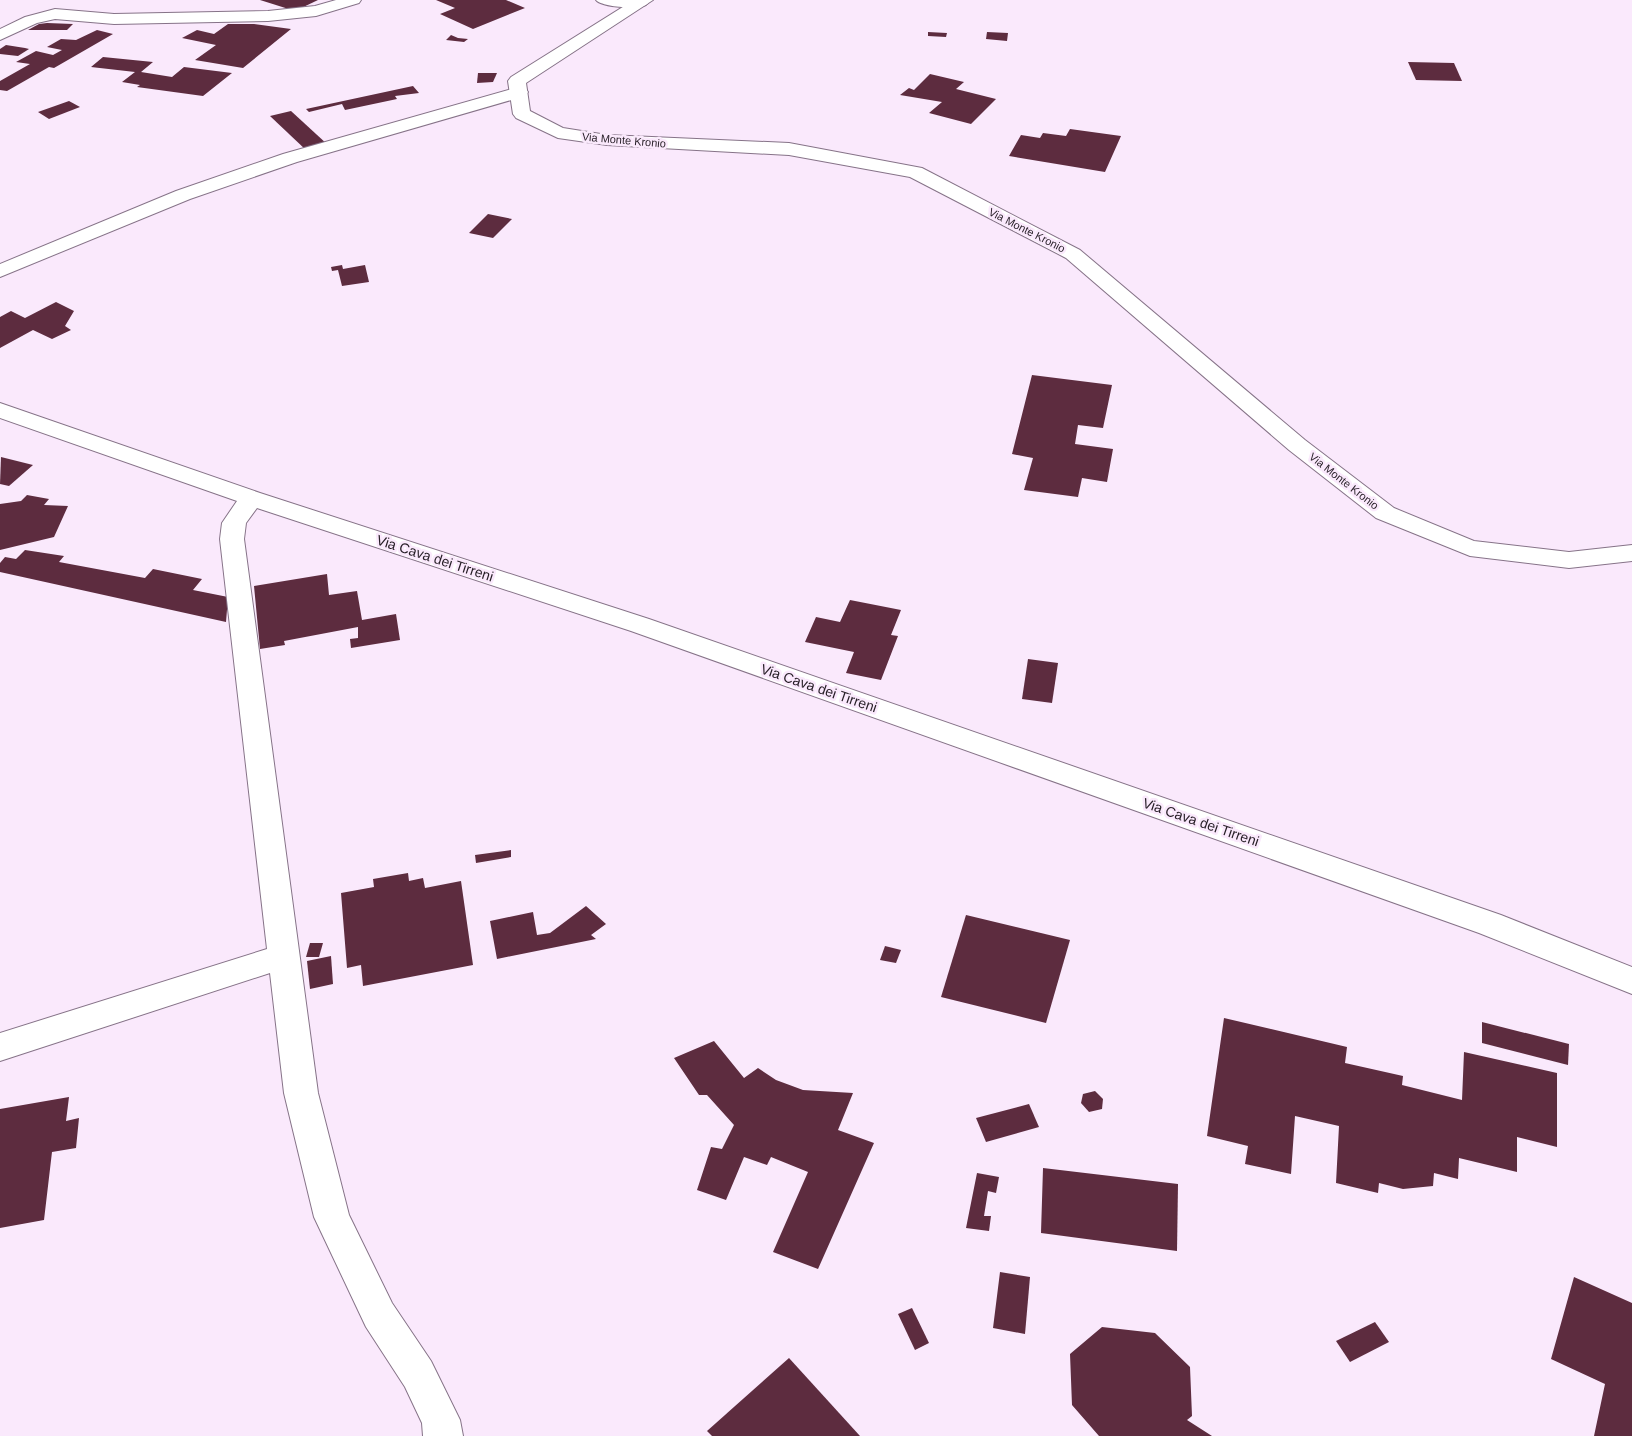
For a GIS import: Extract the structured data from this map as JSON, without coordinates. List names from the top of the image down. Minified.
{"streets":{"street":["Via Monte Kronio","Via Cava dei Tirreni"]}}
